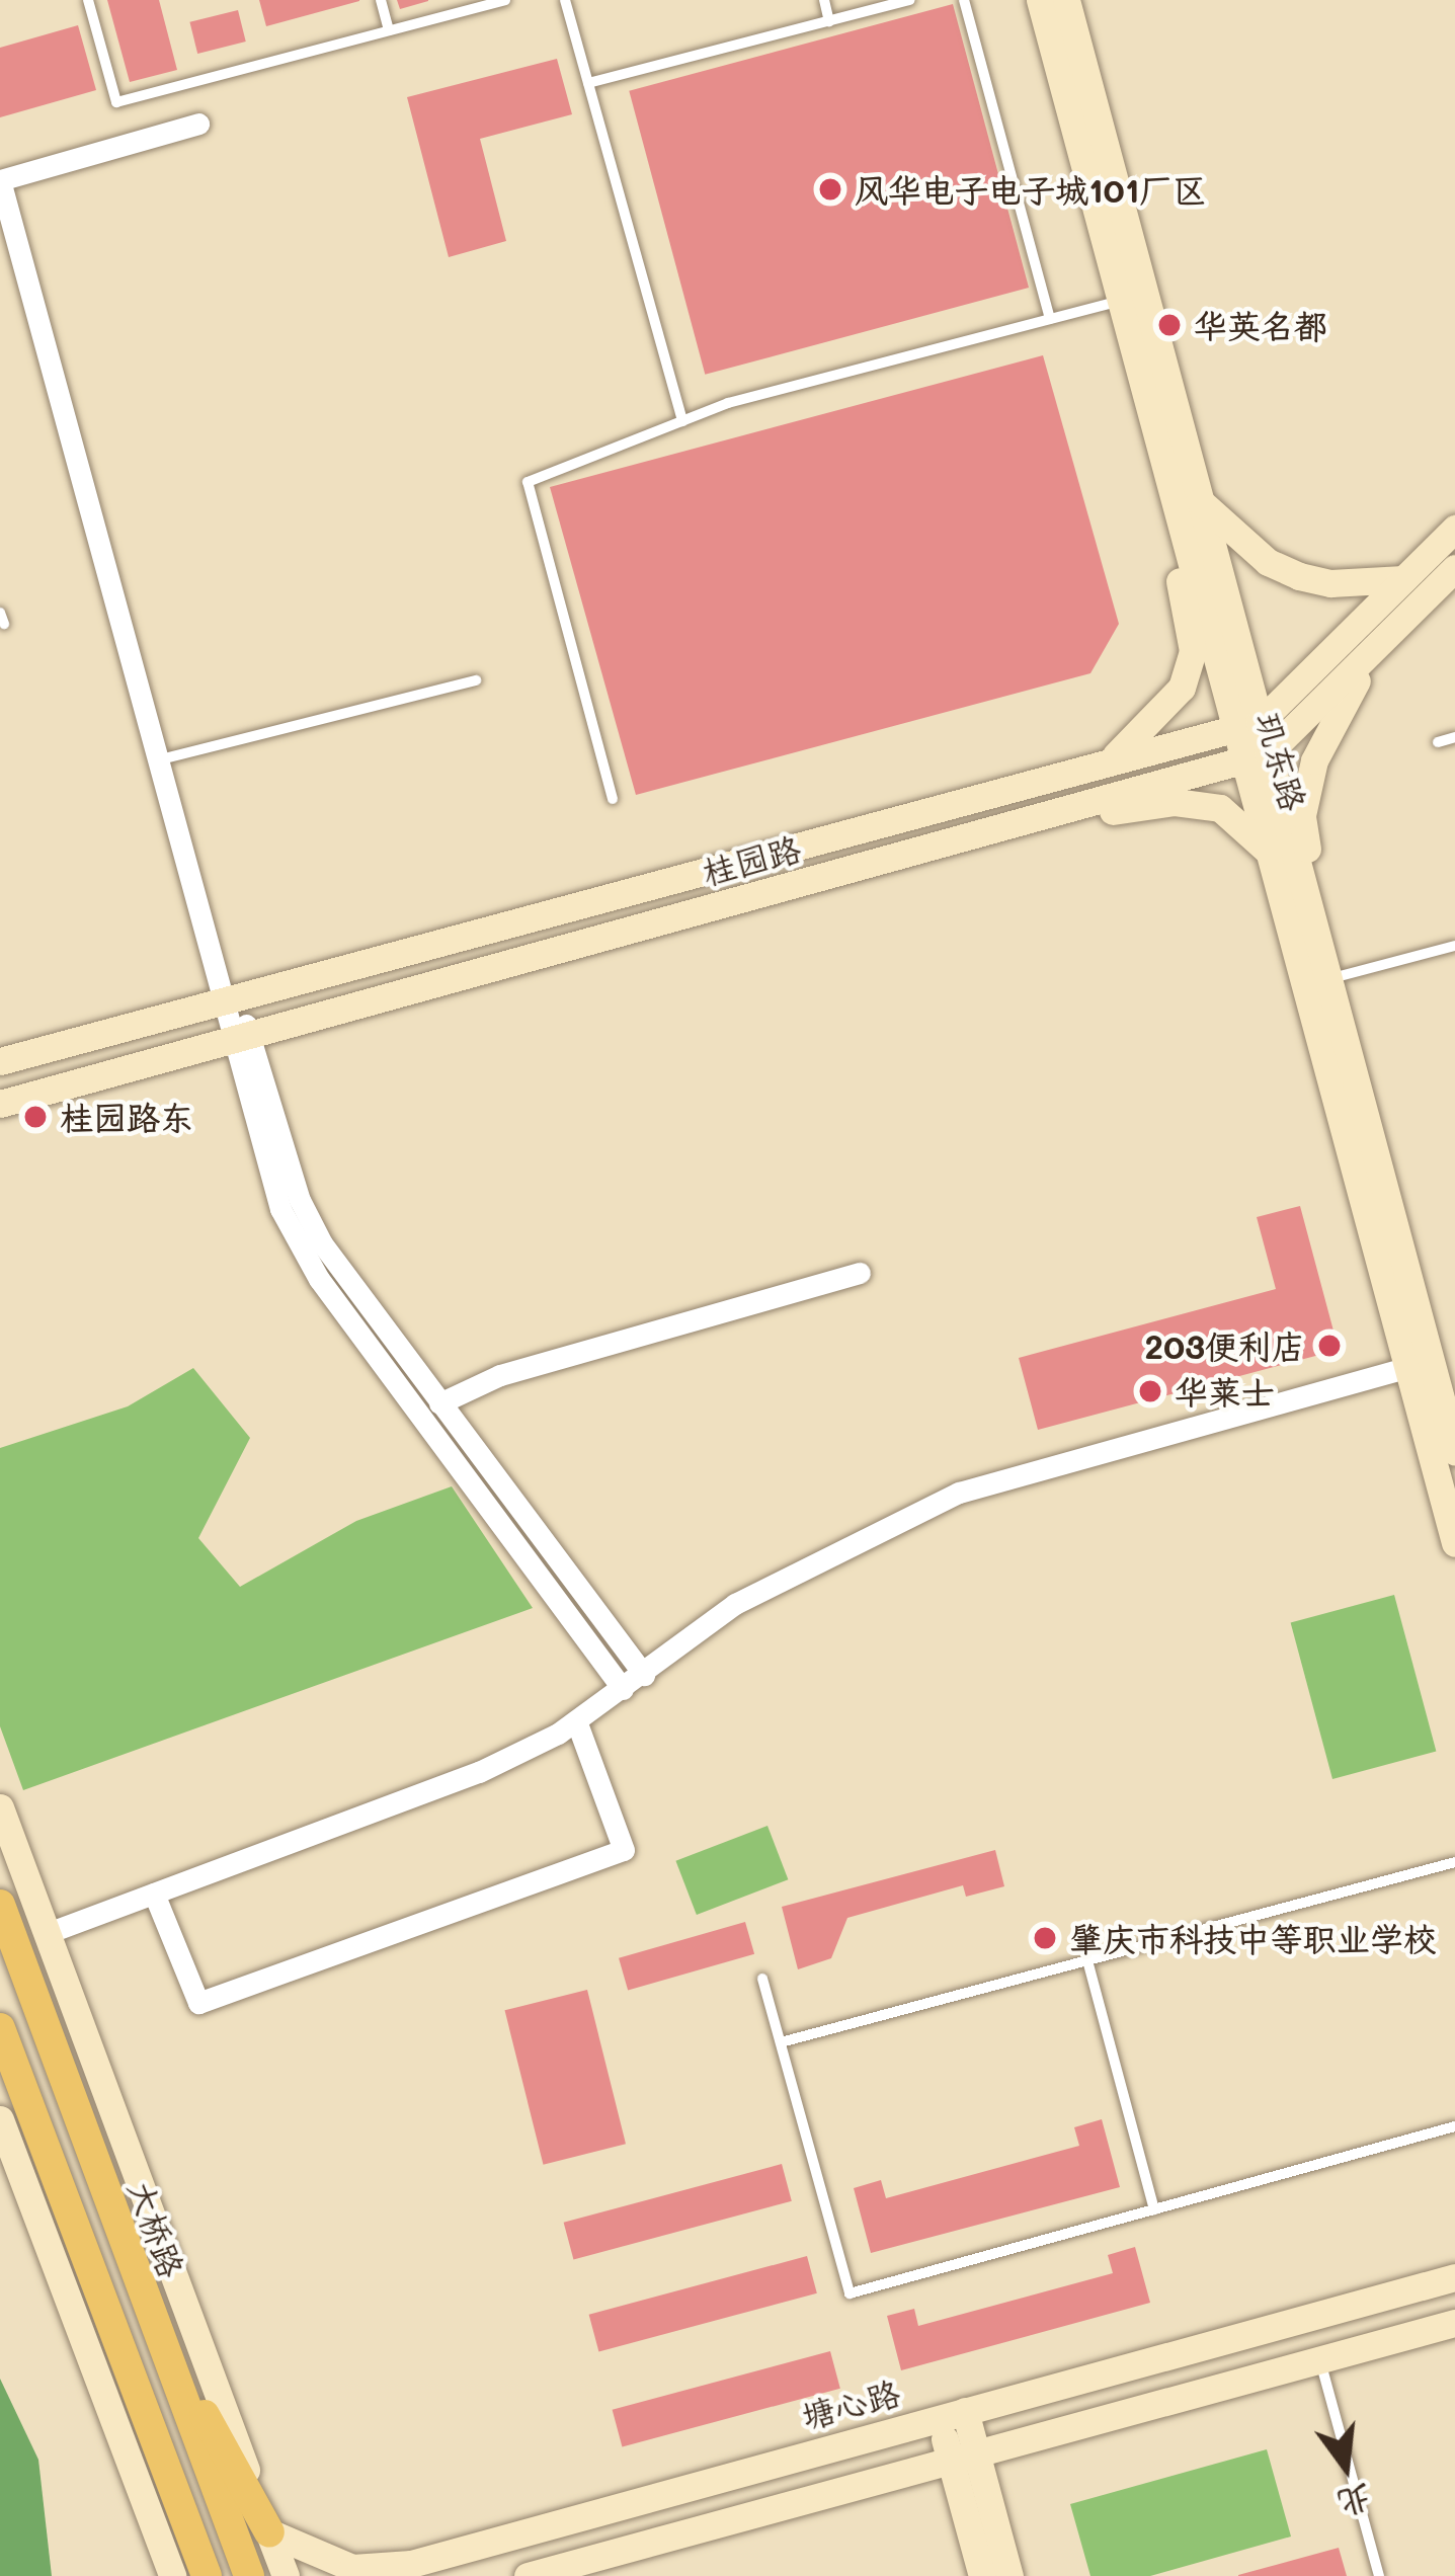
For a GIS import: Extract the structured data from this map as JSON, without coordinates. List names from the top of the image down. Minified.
{"streets":{"main road":["玑东路","桂园路","大桥路","塘心路"]},"crossings":[["玑东路","桂园路"]],"places":["风华电子电子城101厂区","华英名都","桂园路东","203便利店","华莱士","肇庆市科技中等职业学校"],"north":"bottom"}
